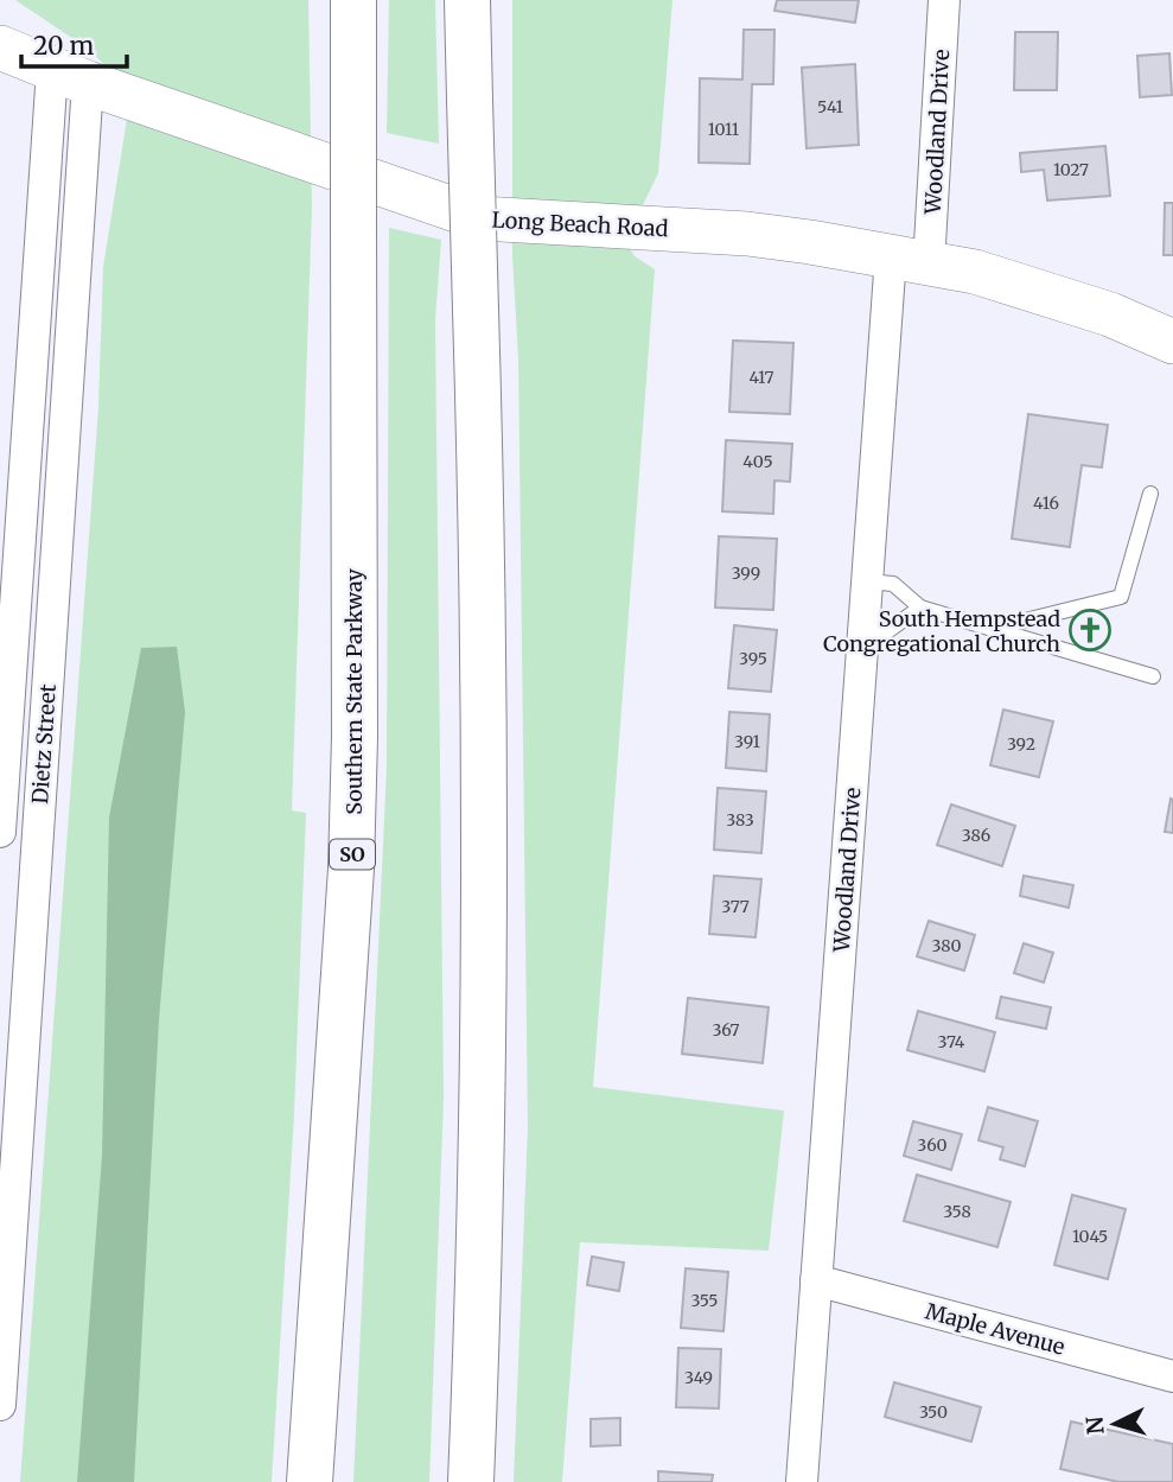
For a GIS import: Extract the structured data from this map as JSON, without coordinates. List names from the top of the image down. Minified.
{"streets":{"highway":["Southern State Parkway","SO"],"main road":["Long Beach Road"],"street":["Woodland Drive","Dietz Street","Maple Avenue"]},"crossings":[["Woodland Drive","Long Beach Road"],["Woodland Drive","Maple Avenue"],["Long Beach Road","Dietz Street"]],"places":{"church":["South Hempstead Congregational Church"]},"house_numbers":["541","1011","1027","417","405","416","399","395","391","392","383","386","377","380","367","374","360","358","1045","355","349","350"],"scale_bar":"20 m","north":"left"}
